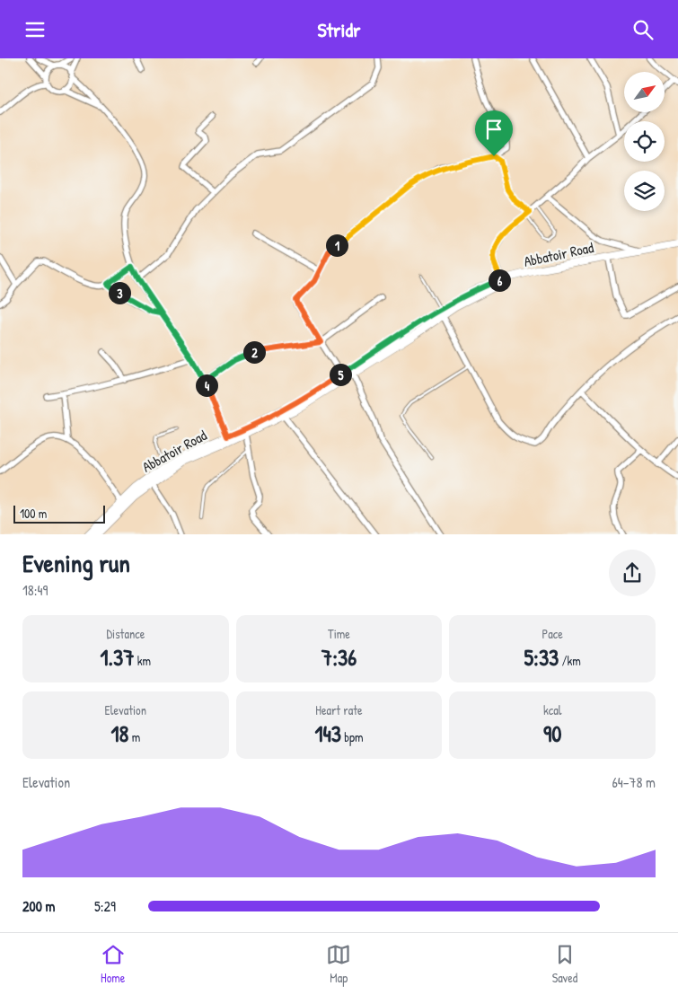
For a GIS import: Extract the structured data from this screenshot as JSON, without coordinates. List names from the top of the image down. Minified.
{"streets":{"street":["Abbatoir Road"]},"scale_bar":"100 m","north":"top right","page":{"header":"Stridr","pins":["1","6","3","2","5","4"],"scale":"100 m","heading":["Evening run","18:49"],"stats":[["Distance","1.37 km"],["Time","7:36"],["Pace","5:33 /km"],["Elevation","18 m"],["Heart rate","143 bpm"],["kcal","90"]],"chart":["Elevation","64–78 m"],"list":[{"name":"200 m","note":"5:29"}],"tabs":["Home","Map","Saved"]}}
